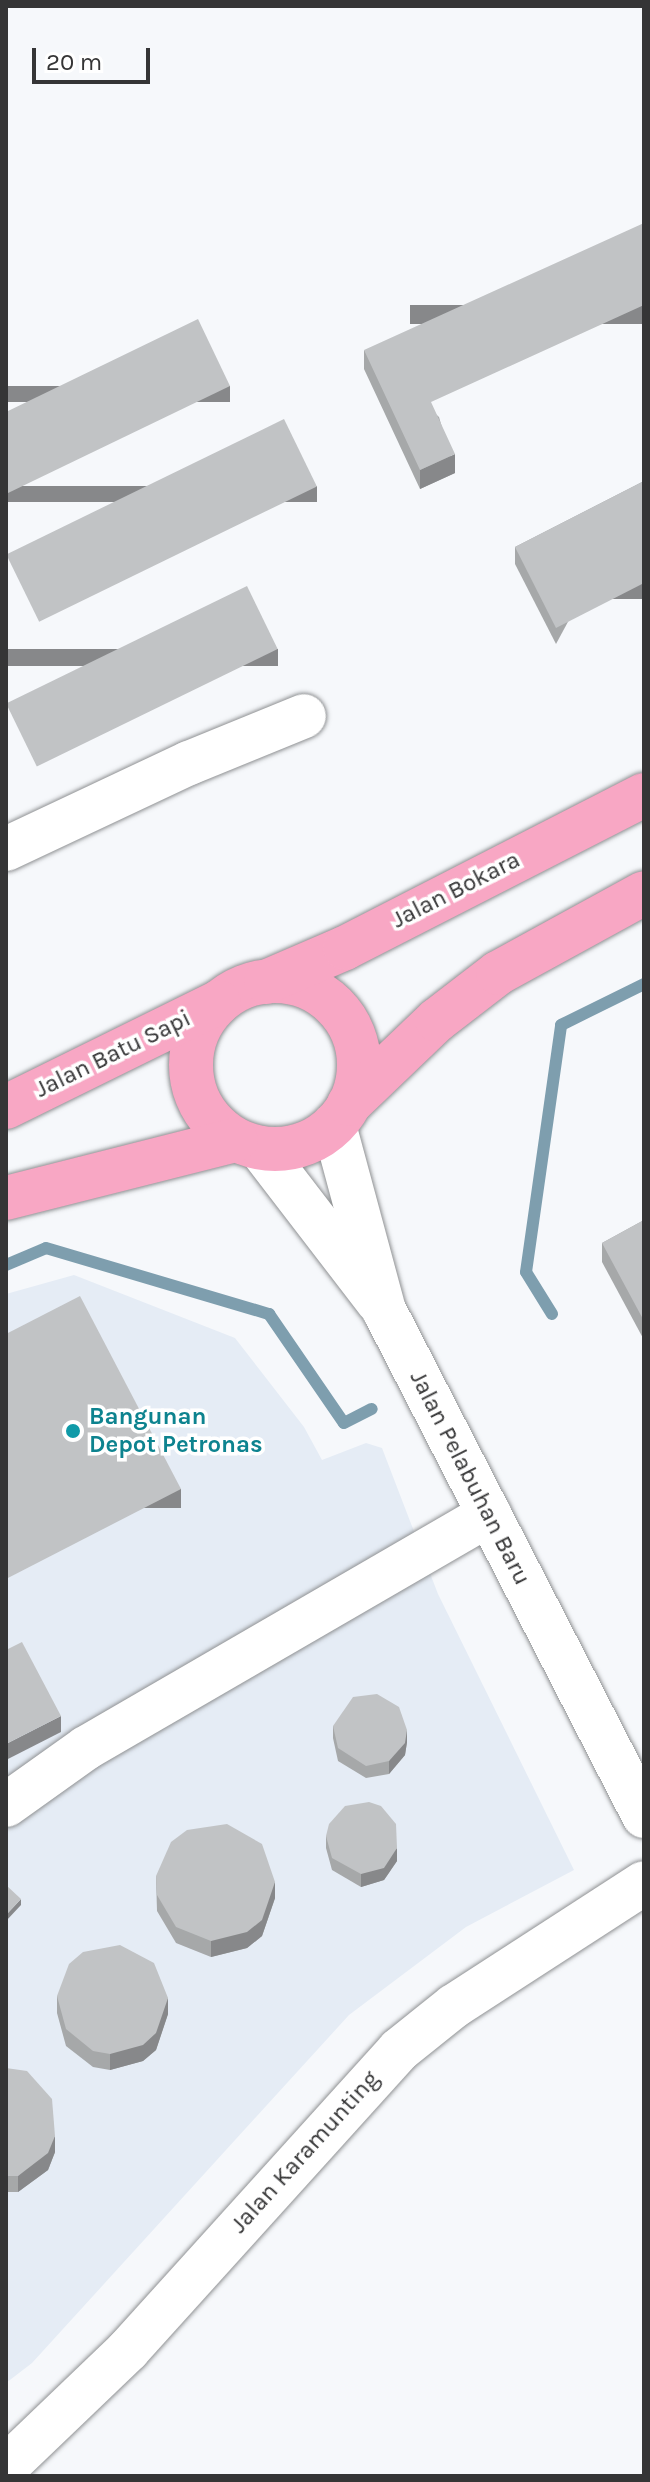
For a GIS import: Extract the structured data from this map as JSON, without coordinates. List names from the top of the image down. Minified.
{"streets":{"main road":["Jalan Bokara","Jalan Batu Sapi"],"street":["Jalan Pelabuhan Baru","Jalan Karamunting"]},"crossings":[["Jalan Bokara","Jalan Batu Sapi"],["Jalan Bokara","Jalan Pelabuhan Baru"],["Jalan Batu Sapi","Jalan Pelabuhan Baru"]],"places":["Bangunan Depot Petronas"],"scale_bar":"20 m"}
